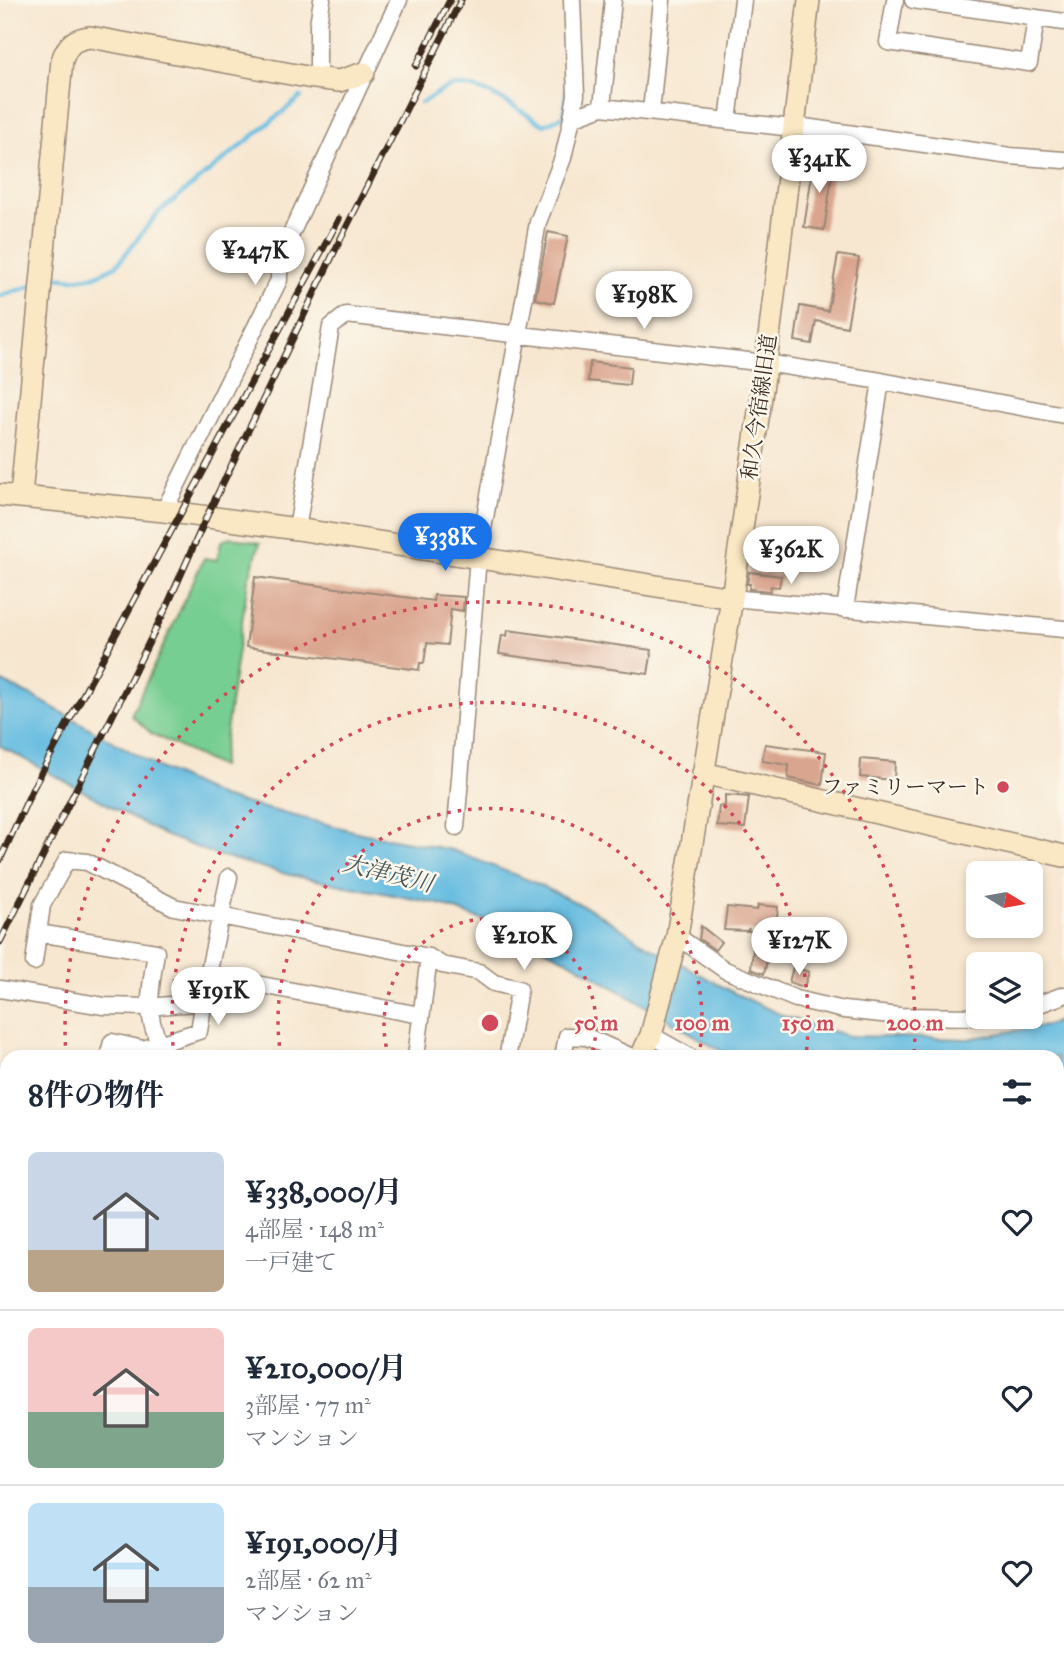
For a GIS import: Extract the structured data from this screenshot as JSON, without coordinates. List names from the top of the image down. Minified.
{"streets":{"street":["和久今宿線旧道"]},"water":["大津茂川"],"places":["ファミリーマート"],"north":"right","page":{"price":["¥341K","¥247K","¥198K","¥338K","¥362K","¥210K","¥127K","¥191K"],"heading":"8件の物件","list":[{"name":"¥338,000/月","note":"4部屋 · 148 m² · 一戸建て"},{"name":"¥210,000/月","note":"3部屋 · 77 m² · マンション"},{"name":"¥191,000/月","note":"2部屋 · 62 m² · マンション"}]},"rings":["50 m","100 m","150 m","200 m"]}
